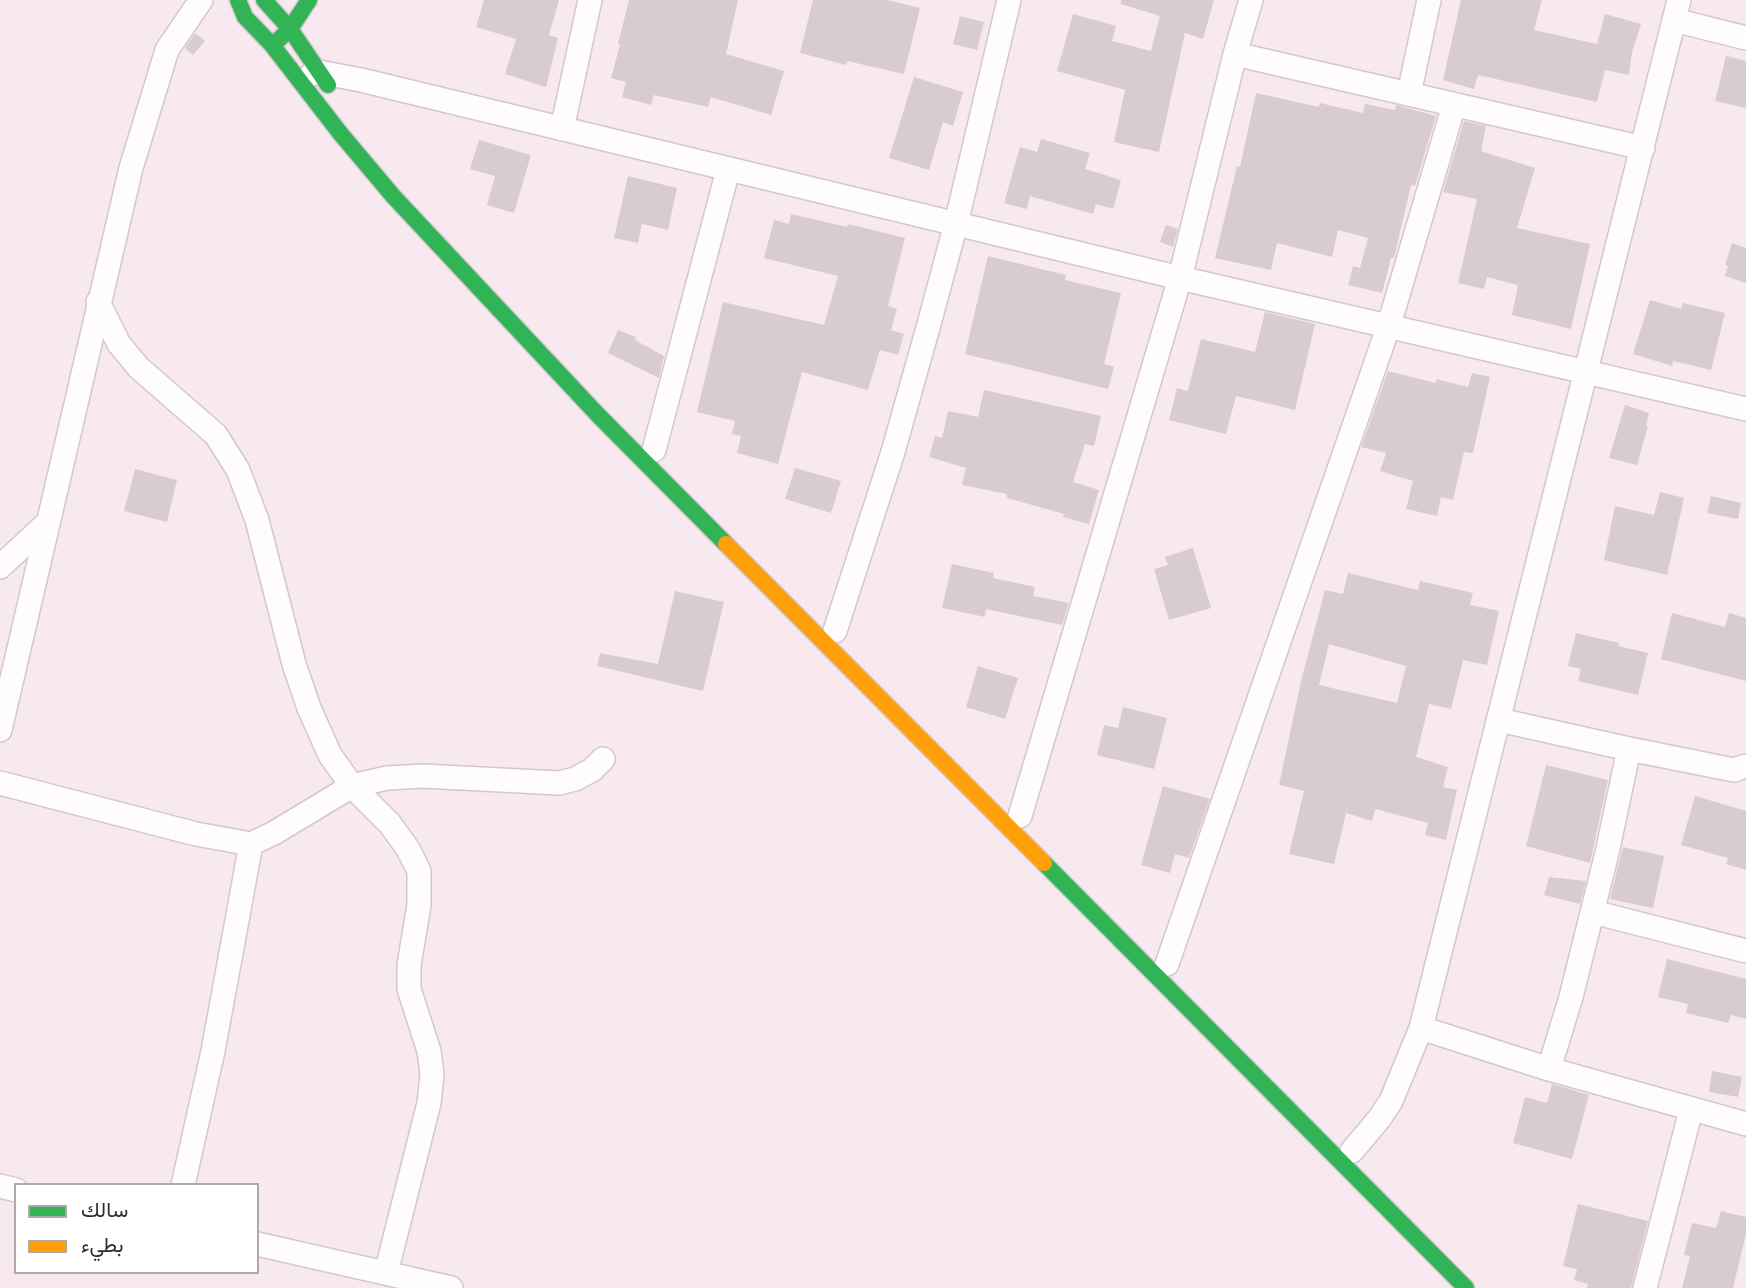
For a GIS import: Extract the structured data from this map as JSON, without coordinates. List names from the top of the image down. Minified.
{"legend":["سالك","بطيء"]}
